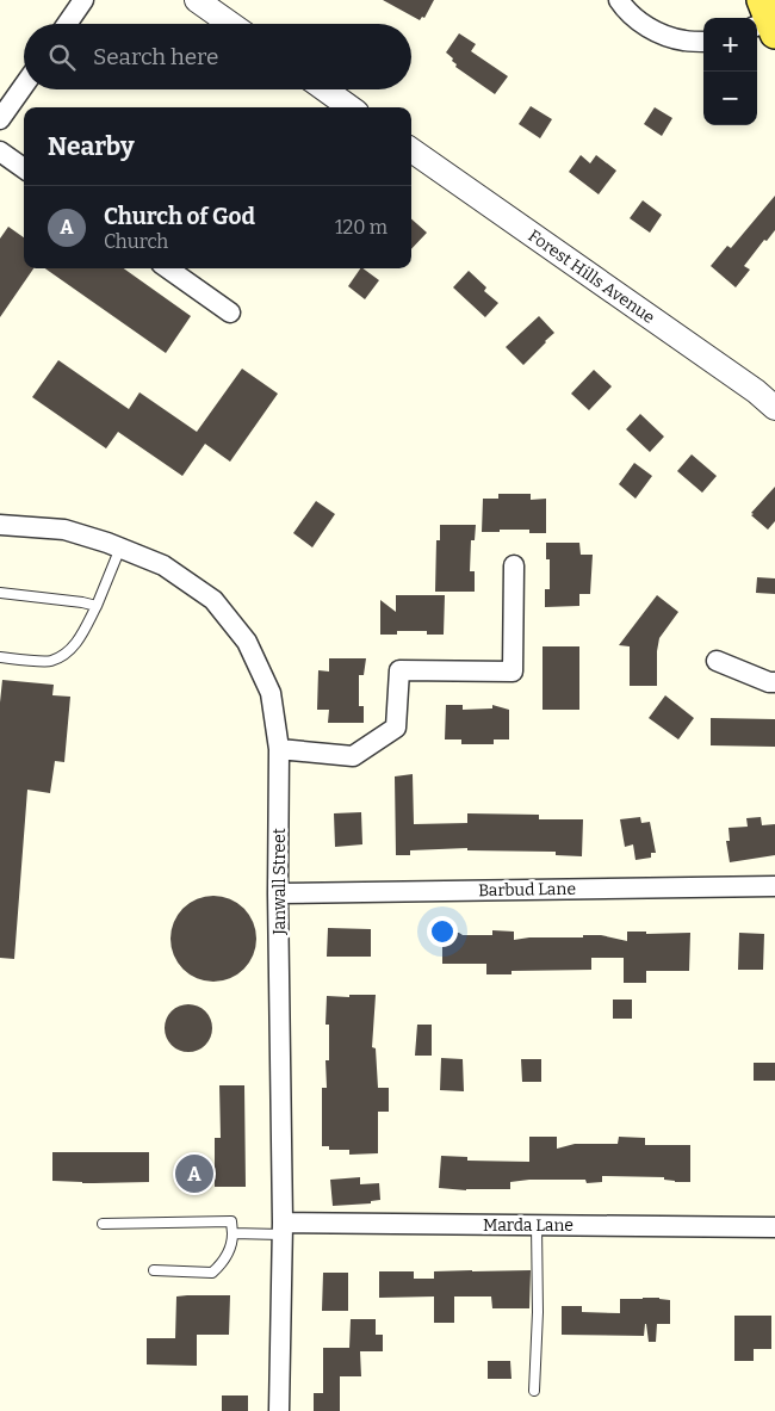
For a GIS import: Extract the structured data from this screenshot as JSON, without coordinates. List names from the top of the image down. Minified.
{"streets":{"street":["Forest Hills Avenue","Janwall Street","Barbud Lane","Marda Lane"]},"crossings":[["Janwall Street","Barbud Lane"],["Janwall Street","Marda Lane"]],"page":{"map_buttons":["+","−"],"search":"Search here","heading":"Nearby","list":[{"mark":"A","name":"Church of God","note":"Church","value":"120 m"}],"pins":"A"}}
